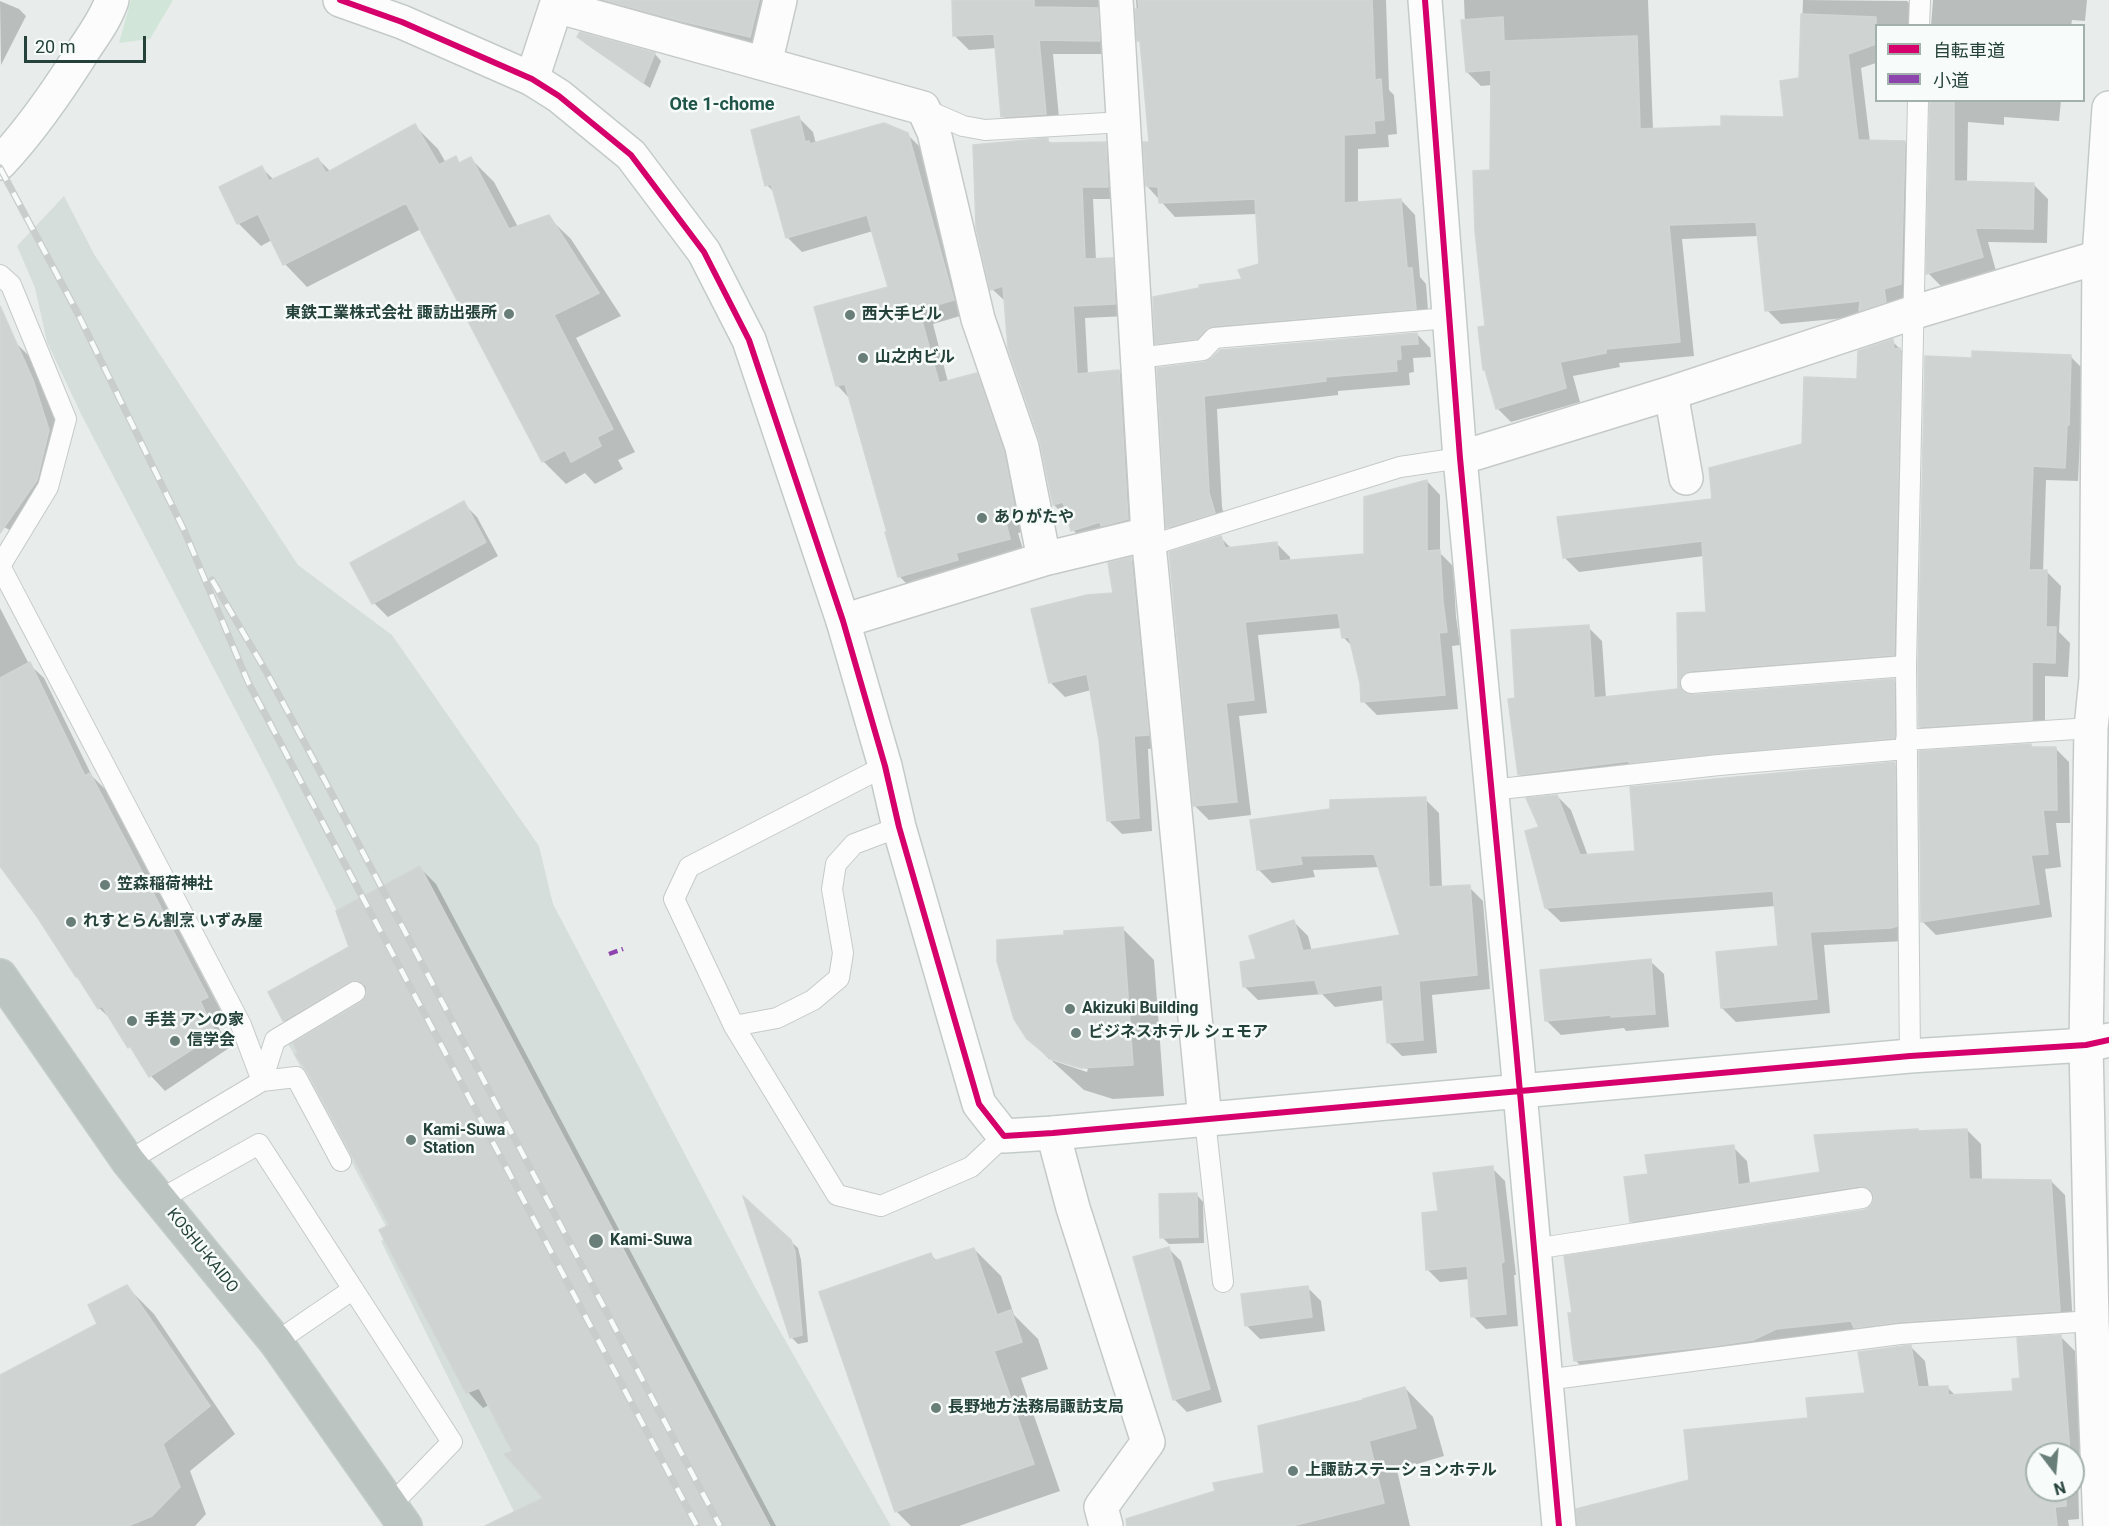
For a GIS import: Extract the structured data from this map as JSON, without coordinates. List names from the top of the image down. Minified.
{"streets":{"highway":["KOSHU-KAIDO"]},"districts":["Ote 1-chome"],"places":["東鉄工業株式会社 諏訪出張所","西大手ビル","山之内ビル","ありがたや","笠森稲荷神社","れすとらん割烹 いずみ屋","Akizuki Building","手芸 アンの家","ビジネスホテル シェモア","信学会","Kami-Suwa Station","Kami-Suwa","長野地方法務局諏訪支局","上諏訪ステーションホテル"],"legend":["自転車道","小道"],"scale_bar":"20 m","north":"bottom"}
